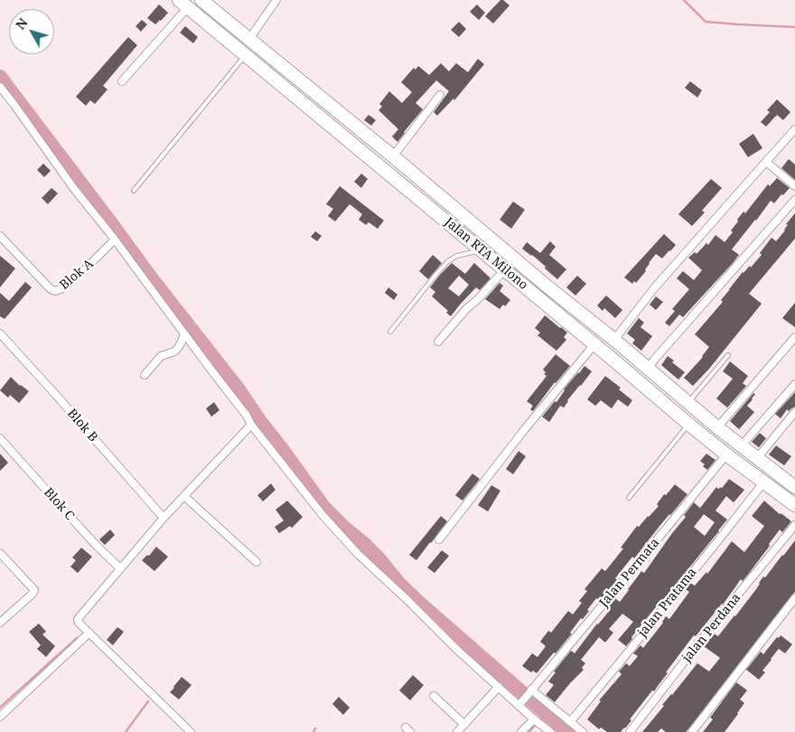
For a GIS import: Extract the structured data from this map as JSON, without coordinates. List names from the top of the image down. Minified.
{"streets":{"highway":["Jalan RTA Milono"],"street":["Blok A","Blok B","Blok C","Jalan Permata","jalan Pratama","jalan Perdana"]},"crossings":[["Jalan RTA Milono","Jalan Permata"],["Jalan RTA Milono","jalan Pratama"]],"north":"top left"}
